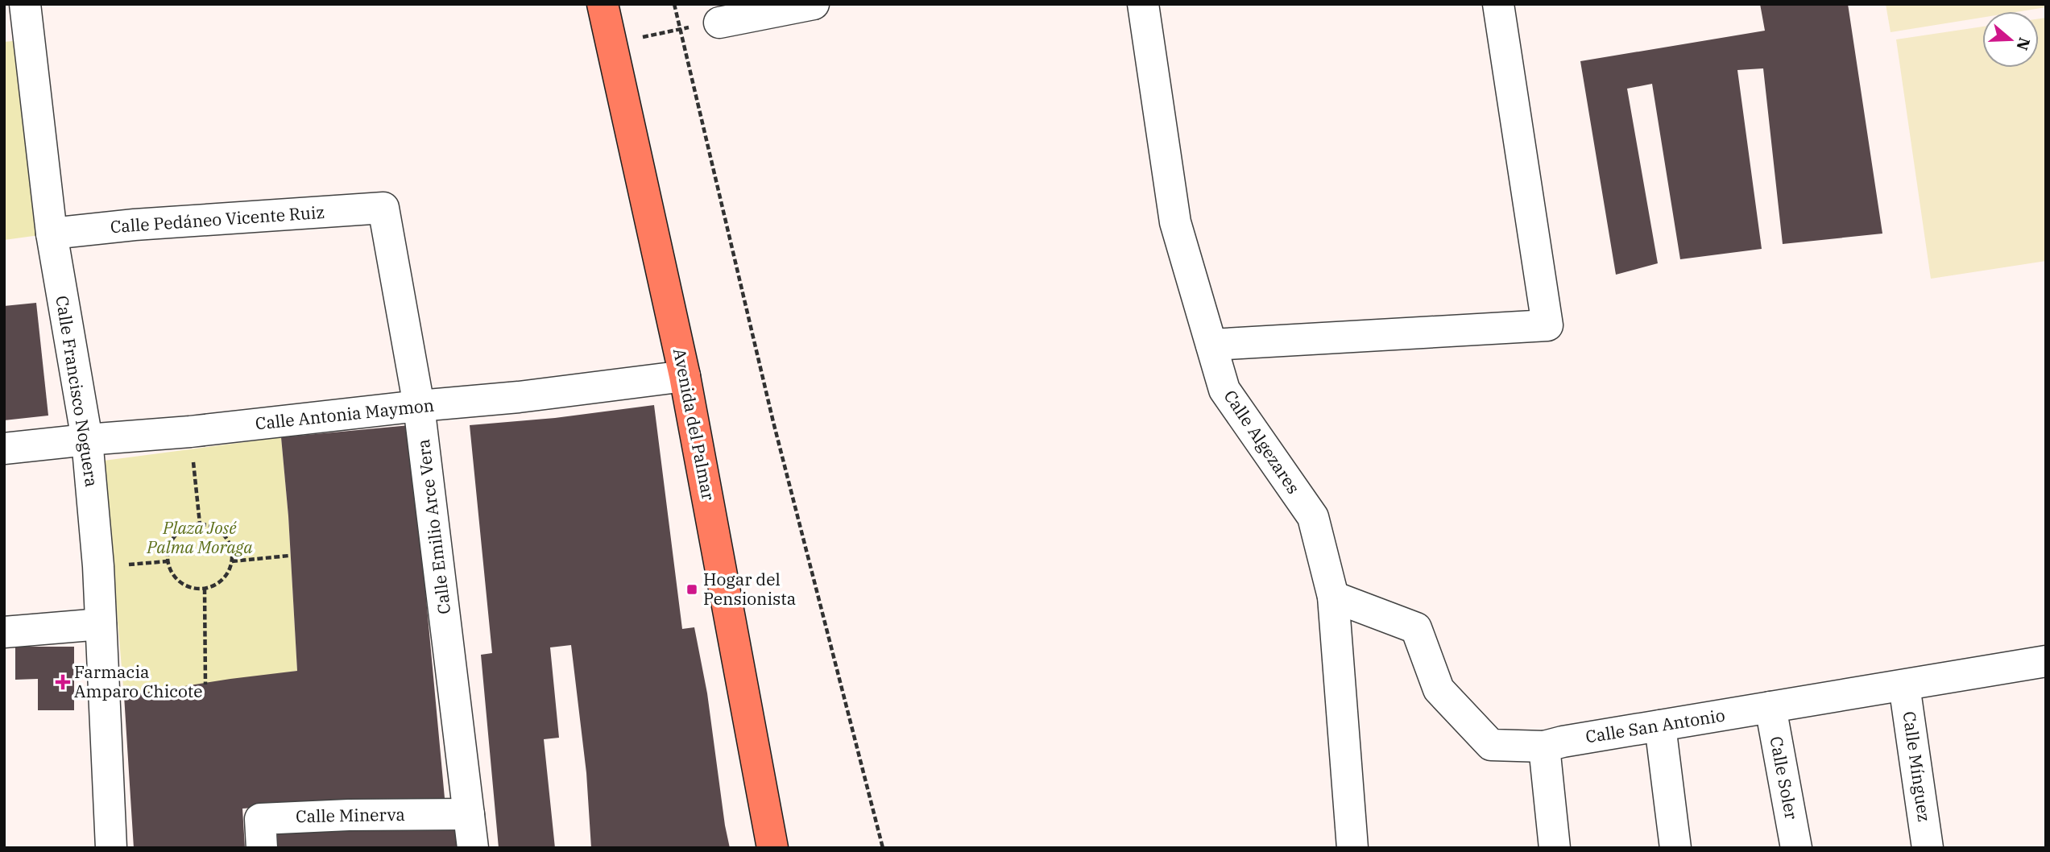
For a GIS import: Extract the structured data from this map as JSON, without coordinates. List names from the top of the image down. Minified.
{"streets":{"main road":["Avenida del Palmar"],"street":["Calle Pedáneo Vicente Ruiz","Calle Francisco Noguera","Calle Antonia Maymon","Calle Algezares","Calle Emilio Arce Vera","Calle San Antonio","Calle Mínguez","Calle Soler","Calle Minerva"]},"crossings":[["Calle Pedáneo Vicente Ruiz","Calle Francisco Noguera"],["Calle Pedáneo Vicente Ruiz","Calle Emilio Arce Vera"],["Calle Francisco Noguera","Calle Antonia Maymon"],["Calle Antonia Maymon","Avenida del Palmar"],["Calle Antonia Maymon","Calle Emilio Arce Vera"],["Calle Algezares","Calle San Antonio"],["Calle Emilio Arce Vera","Calle Minerva"],["Calle San Antonio","Calle Mínguez"],["Calle San Antonio","Calle Soler"]],"parks":["Plaza José Palma Moraga"],"places":{"transit":["Hogar del Pensionista"],"health":["Farmacia Amparo Chicote"]},"north":"right"}
